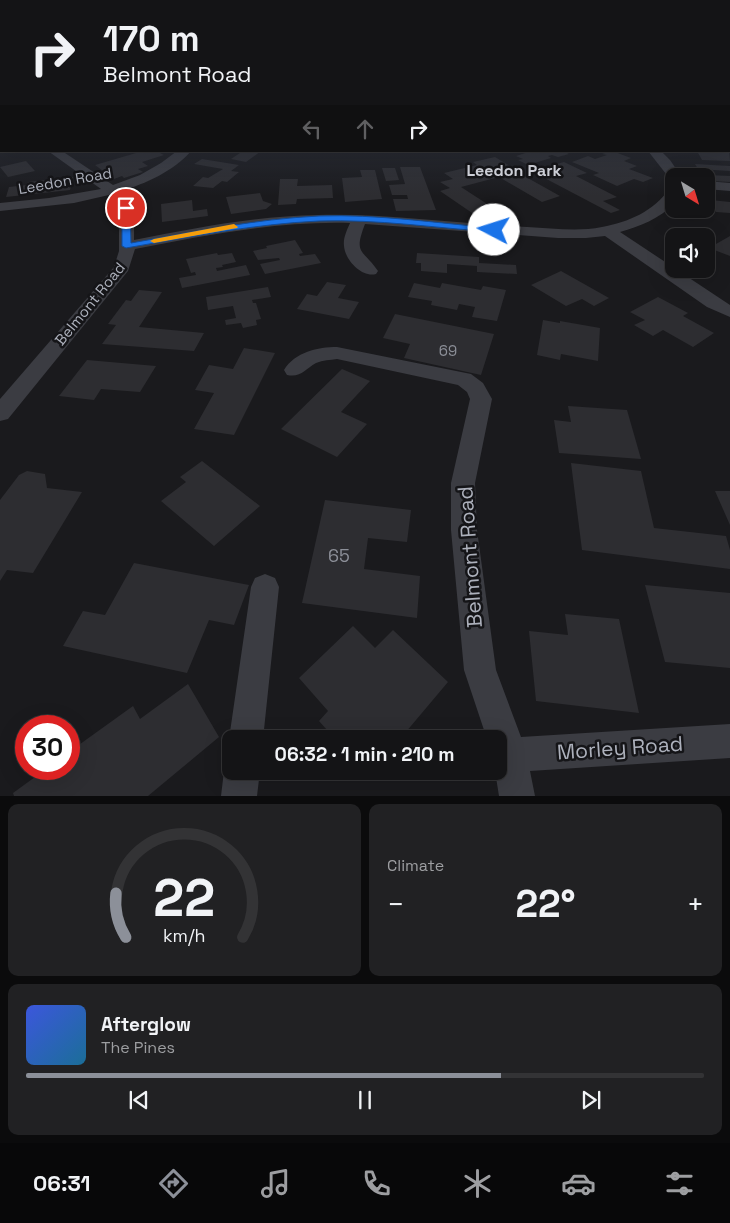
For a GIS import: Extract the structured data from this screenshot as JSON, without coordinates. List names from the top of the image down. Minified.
{"streets":{"street":["Leedon Road","Belmont Road","Morley Road"]},"crossings":[["Leedon Road","Belmont Road"],["Belmont Road","Morley Road"]],"districts":["Leedon Park"],"house_numbers":["69","65"],"north":"bottom right","page":{"turn":["170 m","Belmont Road"],"limit":"30","trip":"06:32 · 1 min · 210 m","tile":"Climate","heat":["−","22°","+"],"song":["Afterglow","The Pines"],"tabs":"06:31","gauge":["22","km/h"]}}
